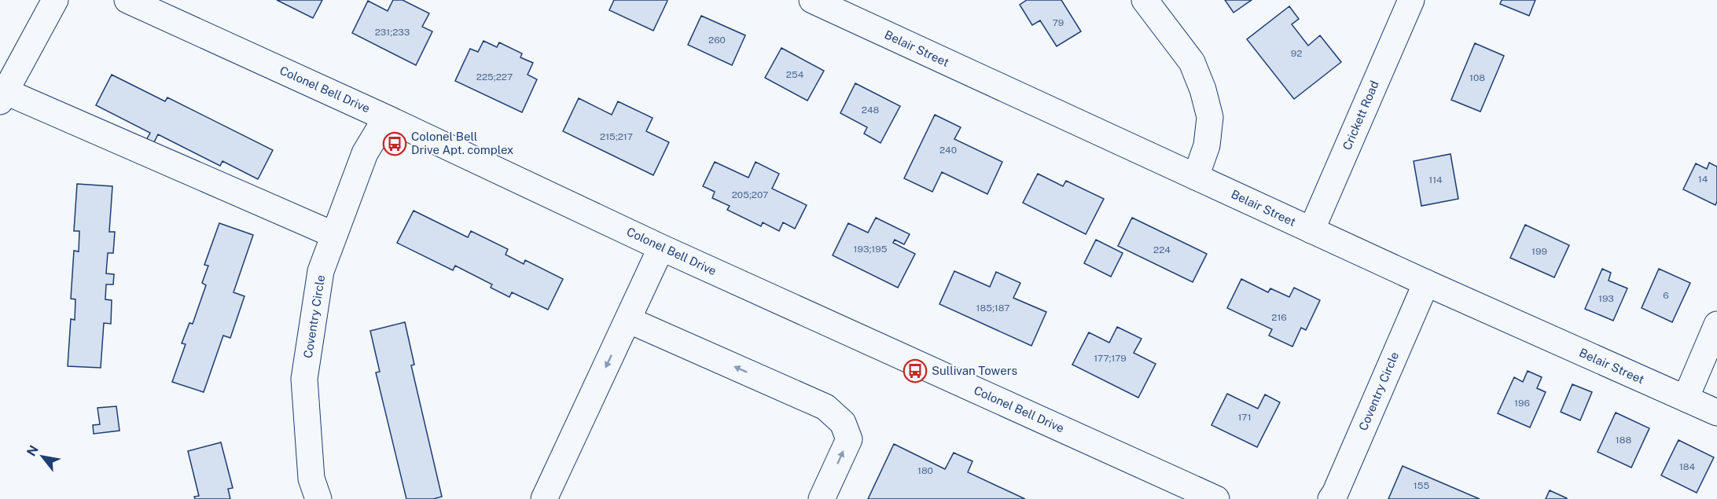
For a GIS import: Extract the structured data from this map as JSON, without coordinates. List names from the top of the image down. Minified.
{"streets":{"street":["Belair Street","Colonel Bell Drive","Crickett Road","Coventry Circle"]},"crossings":[["Belair Street","Crickett Road"],["Belair Street","Coventry Circle"],["Colonel Bell Drive","Coventry Circle"]],"places":{"bus stop":["Colonel Bell Drive Apt. complex","Sullivan Towers"]},"house_numbers":["79","231;233","260","92","254","225;227","108","248","215;217","240","14","114","205;207","193;195","224","199","6","193","185;187","216","177;179","196","171","188","184","180","155"],"north":"top left"}
